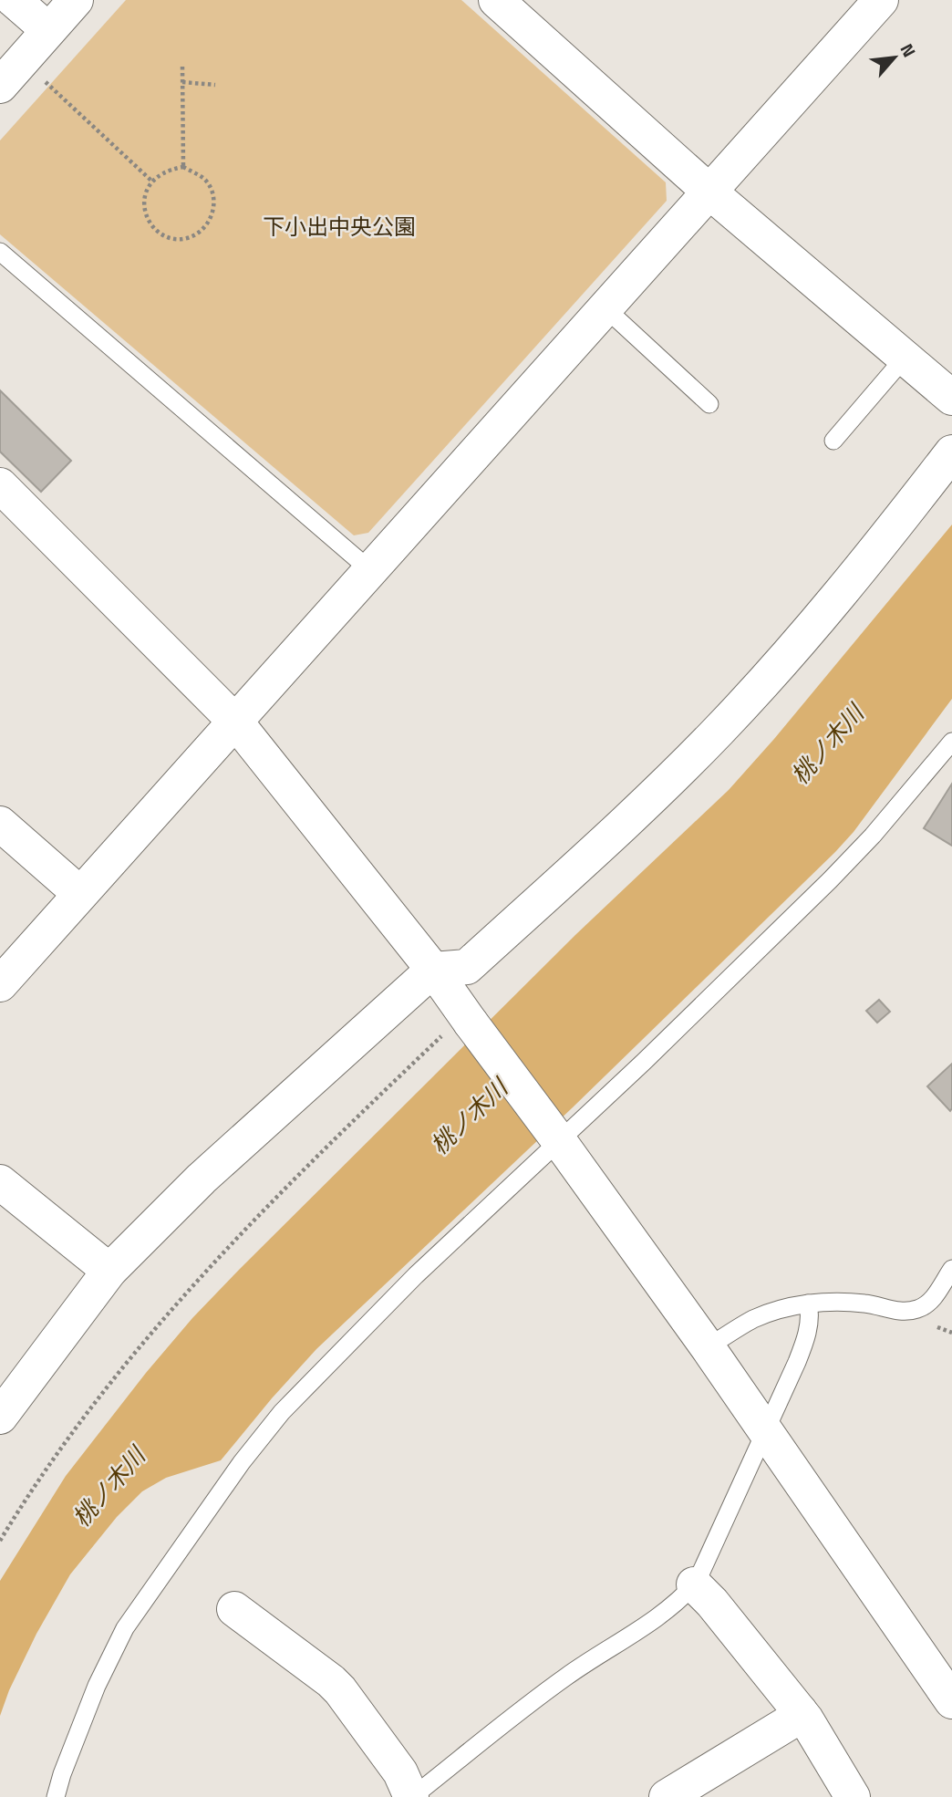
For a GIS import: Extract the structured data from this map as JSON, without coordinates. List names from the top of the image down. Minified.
{"water":["桃ノ木川"],"parks":["下小出中央公園"],"north":"top right"}
